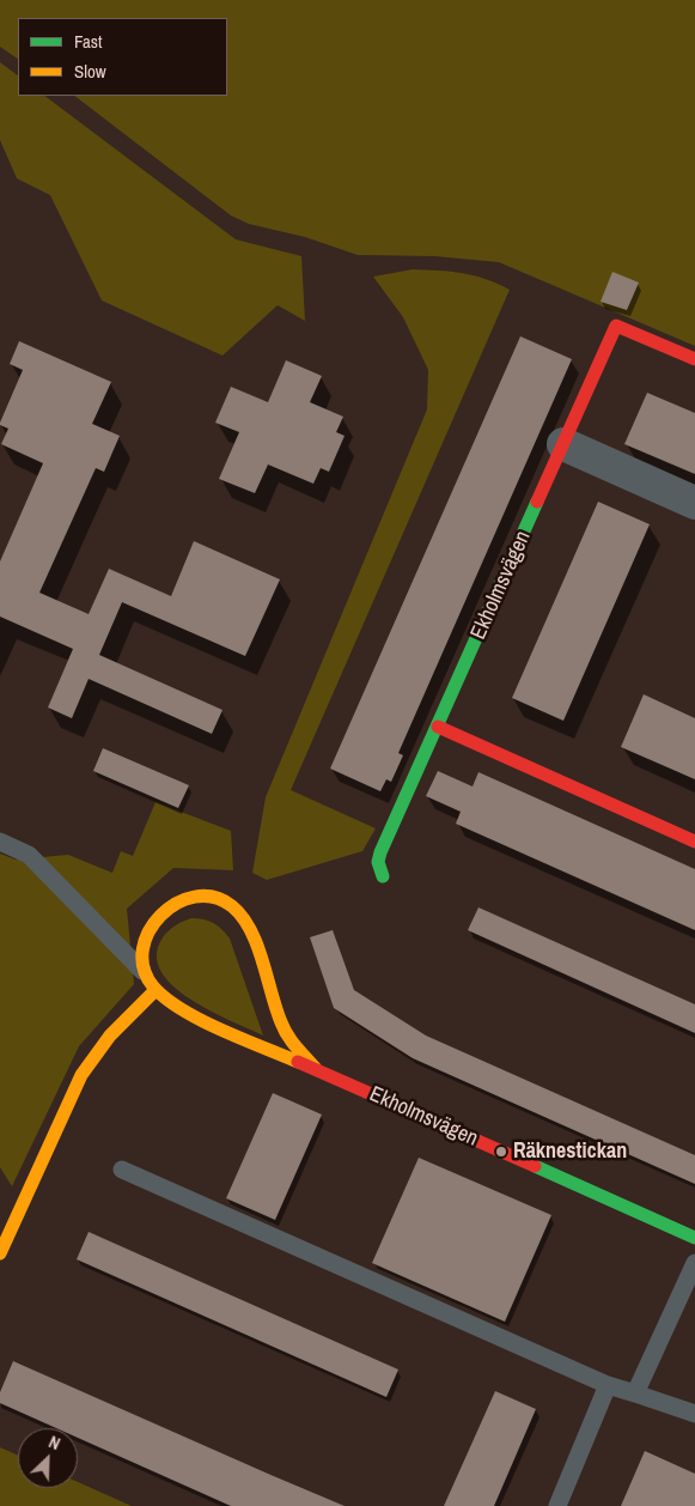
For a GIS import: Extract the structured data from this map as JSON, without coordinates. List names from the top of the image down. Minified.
{"streets":{"street":["Ekholmsvägen"]},"places":["Räknestickan"],"legend":["Fast","Slow"],"north":"top right"}
